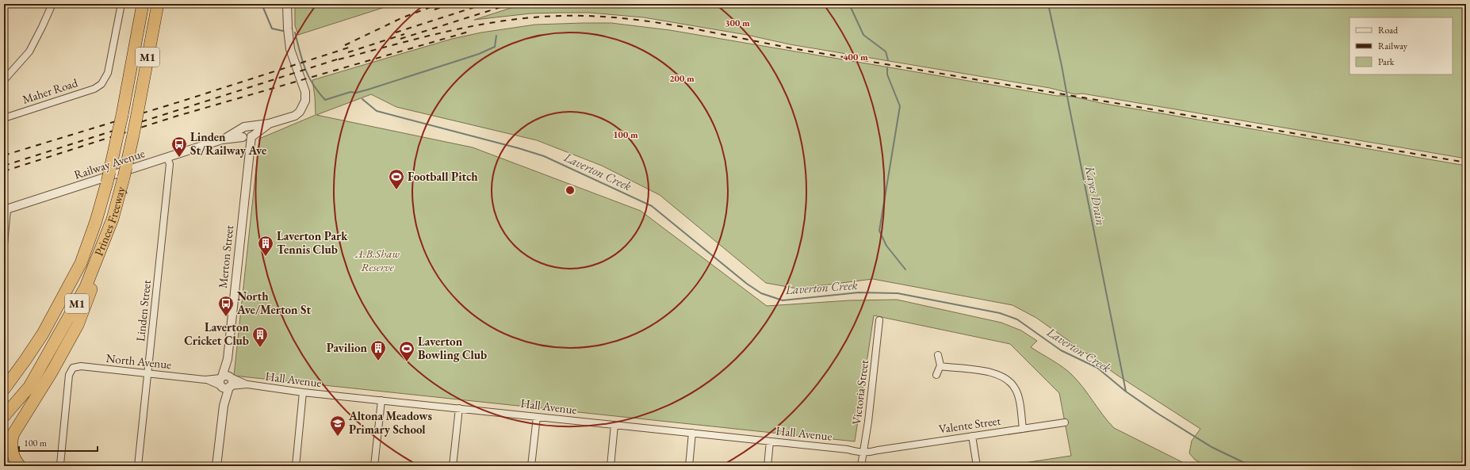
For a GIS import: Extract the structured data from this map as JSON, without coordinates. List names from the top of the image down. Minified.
{"streets":{"highway":["M1","Princes Freeway"],"street":["Maher Road","Railway Avenue","Merton Street","Linden Street","North Avenue","Hall Avenue","Victoria Street","Valente Street"]},"crossings":[["Railway Avenue","Merton Street"],["Railway Avenue","Linden Street"],["Merton Street","North Avenue"],["Merton Street","Hall Avenue"],["Linden Street","North Avenue"],["North Avenue","Hall Avenue"],["Hall Avenue","Victoria Street"],["Hall Avenue","Valente Street"],["Victoria Street","Valente Street"]],"water":["Laverton Creek","Kayes Drain"],"parks":["A.B.Shaw Reserve"],"places":{"bus stop":["Linden St/Railway Ave","North Ave/Merton St"],"sports":["Football Pitch","Laverton Bowling Club"],"building":["Laverton Park Tennis Club","Laverton Cricket Club","Pavilion"],"school or university":["Altona Meadows Primary School"]},"legend":["Road","Railway","Park"],"scale_bar":"100 m","rings":["300 m","400 m","200 m","100 m"]}
